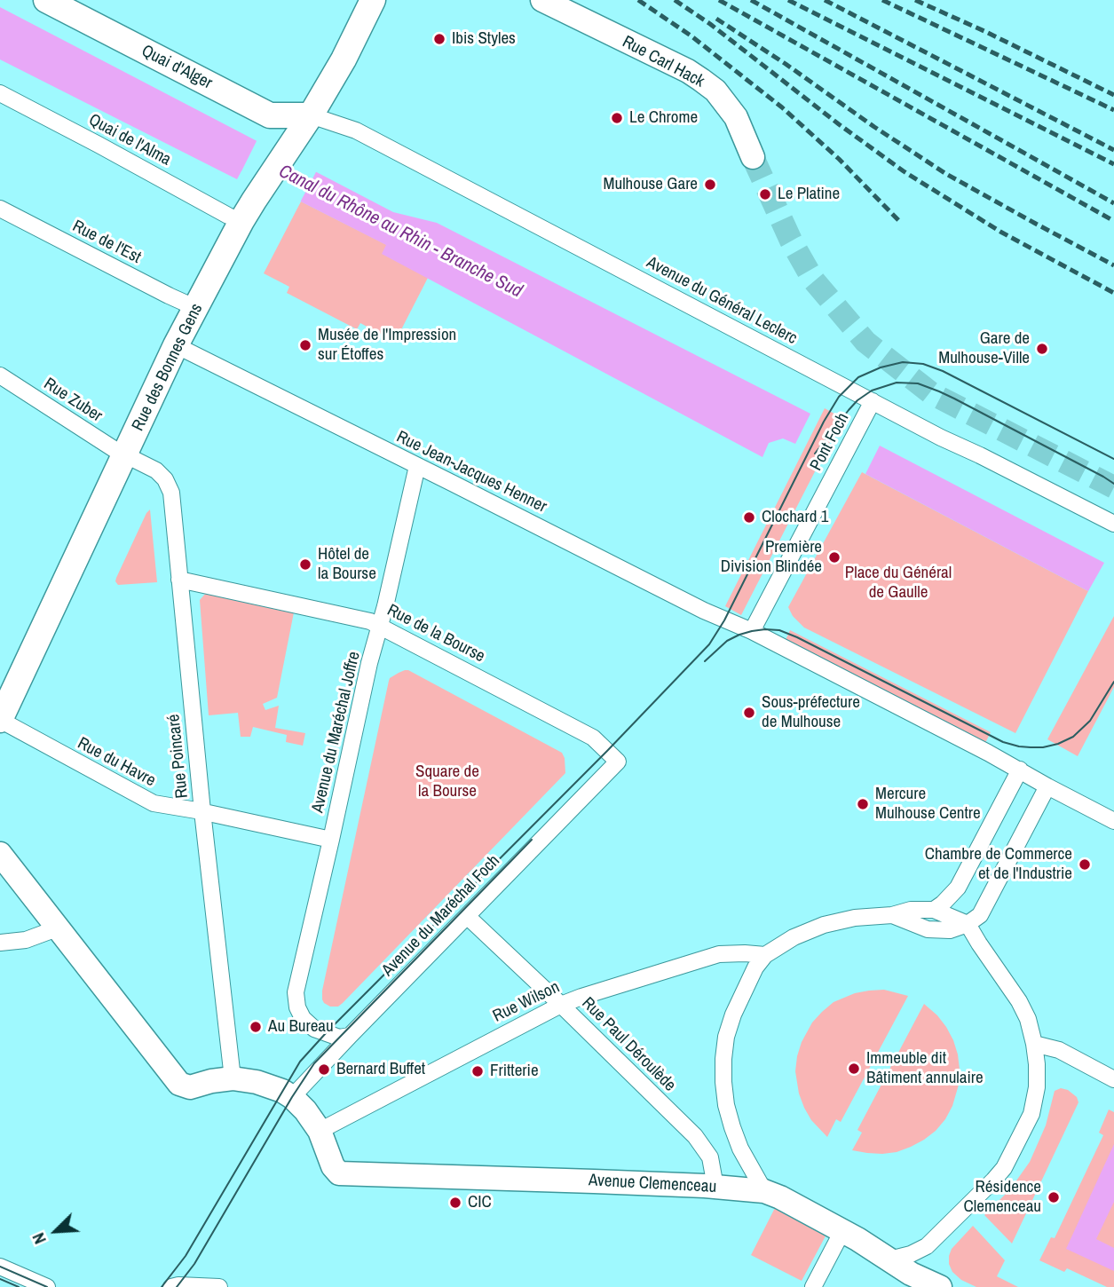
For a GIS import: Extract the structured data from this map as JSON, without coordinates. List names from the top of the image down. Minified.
{"streets":{"main road":["Quai d'Alger","Rue des Bonnes Gens"],"street":["Rue Carl Hack","Quai de l'Alma","Rue de l'Est","Avenue du Général Leclerc","Rue Zuber","Pont Foch","Rue Jean-Jacques Henner","Rue de la Bourse","Avenue du Maréchal Joffre","Rue Poincaré","Rue du Havre","Avenue du Maréchal Foch","Rue Wilson","Rue Paul Déroulède","Avenue Clemenceau"]},"crossings":[["Quai d'Alger","Avenue du Général Leclerc"],["Quai d'Alger","Rue des Bonnes Gens"],["Quai de l'Alma","Rue des Bonnes Gens"],["Rue de l'Est","Rue des Bonnes Gens"],["Avenue du Général Leclerc","Rue des Bonnes Gens"],["Avenue du Général Leclerc","Pont Foch"],["Rue des Bonnes Gens","Rue Zuber"],["Rue des Bonnes Gens","Rue Jean-Jacques Henner"],["Rue des Bonnes Gens","Rue Poincaré"],["Rue des Bonnes Gens","Rue du Havre"],["Rue Zuber","Rue Poincaré"],["Pont Foch","Rue Jean-Jacques Henner"],["Rue Jean-Jacques Henner","Avenue du Maréchal Joffre"],["Rue de la Bourse","Avenue du Maréchal Joffre"],["Rue de la Bourse","Rue Poincaré"],["Rue de la Bourse","Avenue du Maréchal Foch"],["Avenue du Maréchal Joffre","Rue du Havre"],["Avenue du Maréchal Joffre","Avenue du Maréchal Foch"],["Rue Poincaré","Rue du Havre"],["Avenue du Maréchal Foch","Rue Paul Déroulède"],["Rue Wilson","Rue Paul Déroulède"],["Rue Wilson","Avenue Clemenceau"],["Rue Paul Déroulède","Avenue Clemenceau"]],"water":["Canal du Rhône au Rhin - Branche Sud"],"parks":["Place du Général de Gaulle","Square de la Bourse"],"places":["Ibis Styles","Le Chrome","Mulhouse Gare","Le Platine","Musée de l'Impression sur Étoffes","Gare de Mulhouse-Ville","Clochard 1","Première Division Blindée","Hôtel de la Bourse","Sous-préfecture de Mulhouse","Mercure Mulhouse Centre","Chambre de Commerce et de l'Industrie","Au Bureau","Immeuble dit Bâtiment annulaire","Bernard Buffet","Fritterie","Résidence Clemenceau","CIC"],"north":"bottom left"}
